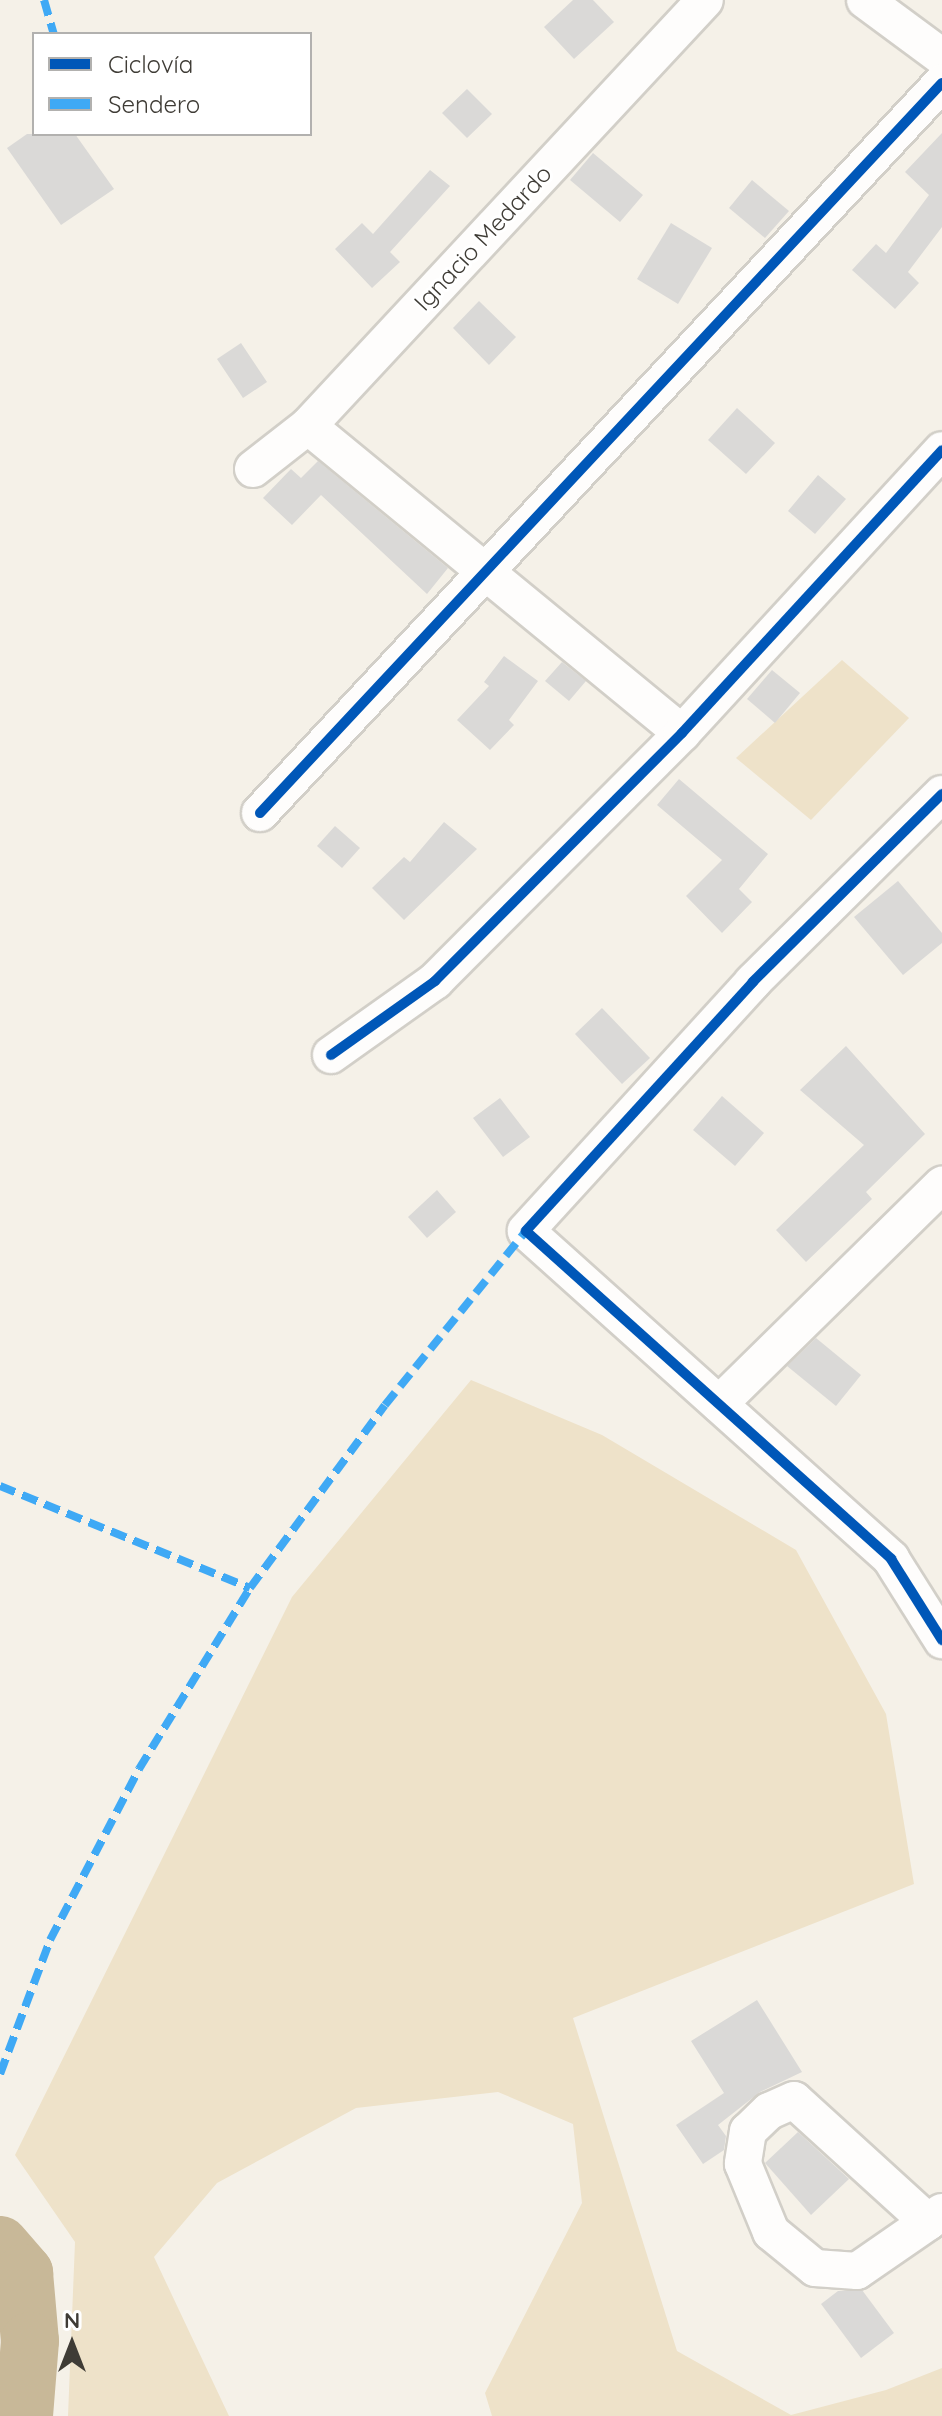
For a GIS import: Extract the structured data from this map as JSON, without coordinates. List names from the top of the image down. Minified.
{"streets":{"street":["Ignacio Medardo"]},"legend":["Ciclovía","Sendero"],"north":"top"}
